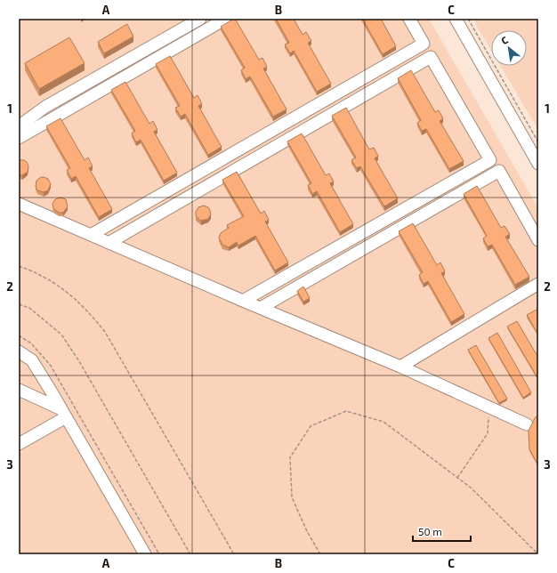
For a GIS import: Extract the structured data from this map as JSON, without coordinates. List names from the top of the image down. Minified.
{"scale_bar":"50 m","north":"top left","grid":{"columns":["A","B","C"],"rows":["1","2","3"]}}
